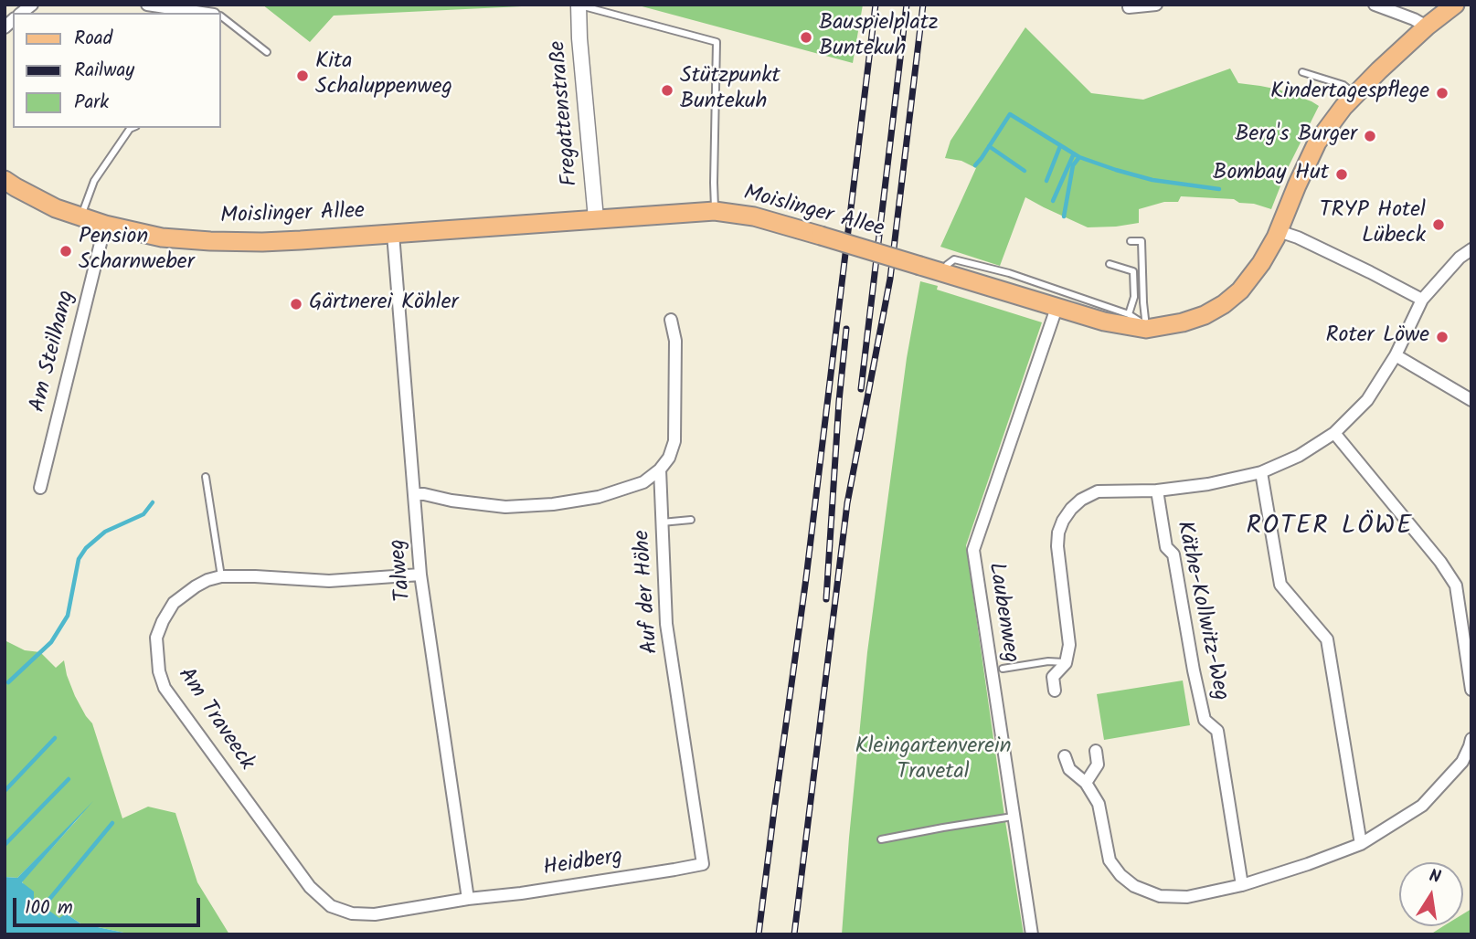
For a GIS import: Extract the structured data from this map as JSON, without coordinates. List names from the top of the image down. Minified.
{"streets":{"main road":["Moislinger Allee"],"street":["Fregattenstraße","Am Steilhang","Talweg","Auf der Höhe","Käthe-Kollwitz-Weg","Laubenweg","Am Traveeck","Heidberg"]},"crossings":[["Fregattenstraße","Moislinger Allee"],["Moislinger Allee","Am Steilhang"],["Moislinger Allee","Talweg"],["Moislinger Allee","Laubenweg"],["Talweg","Am Traveeck"],["Talweg","Heidberg"],["Auf der Höhe","Heidberg"],["Am Traveeck","Heidberg"]],"districts":["ROTER LÖWE"],"parks":["Kleingartenverein Travetal"],"places":["Bauspielplatz Buntekuh","Kita Schaluppenweg","Stützpunkt Buntekuh","Kindertagespflege","Berg's Burger","Bombay Hut","TRYP Hotel Lübeck","Pension Scharnweber","Gärtnerei Köhler","Roter Löwe"],"legend":["Road","Railway","Park"],"scale_bar":"100 m","north":"top"}
